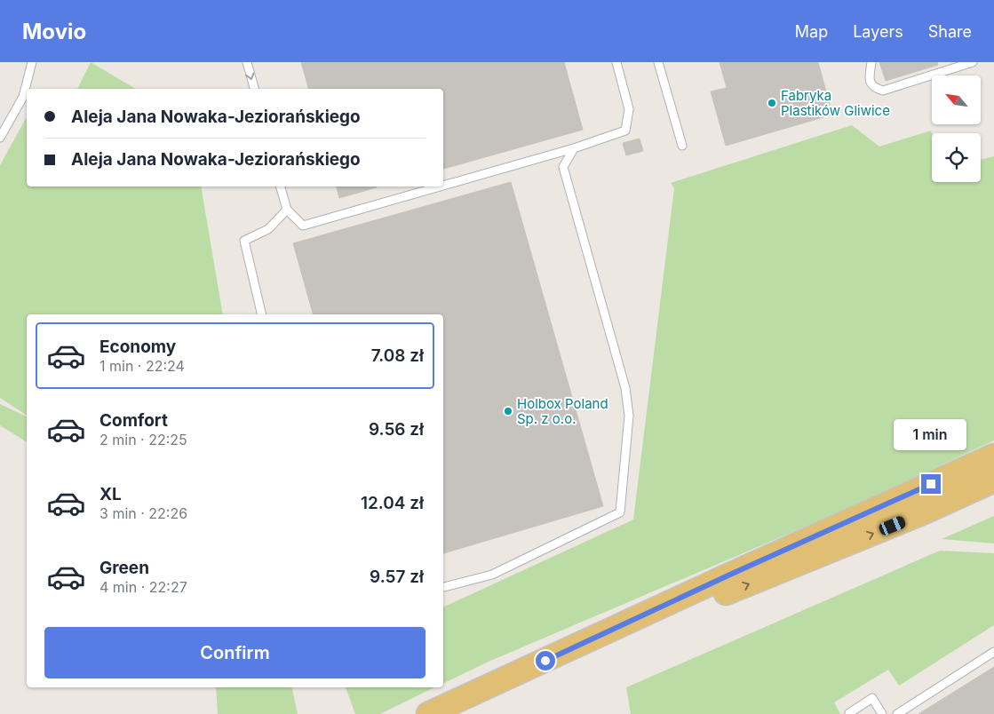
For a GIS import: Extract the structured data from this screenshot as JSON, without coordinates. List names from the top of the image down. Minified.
{"places":["Fabryka Plastików Gliwice","Holbox Poland Sp. z o.o."],"north":"top left","page":{"header":"Movio","nav":["Map","Layers","Share"],"banner":["Aleja Jana Nowaka-Jeziorańskiego","Aleja Jana Nowaka-Jeziorańskiego"],"list":[{"name":"Economy","note":"1 min · 22:24","value":"7.08 zł"},{"name":"Comfort","note":"2 min · 22:25","value":"9.56 zł"},{"name":"XL","note":"3 min · 22:26","value":"12.04 zł"},{"name":"Green","note":"4 min · 22:27","value":"9.57 zł"}],"bubble":"1 min","buttons":"Confirm"}}
